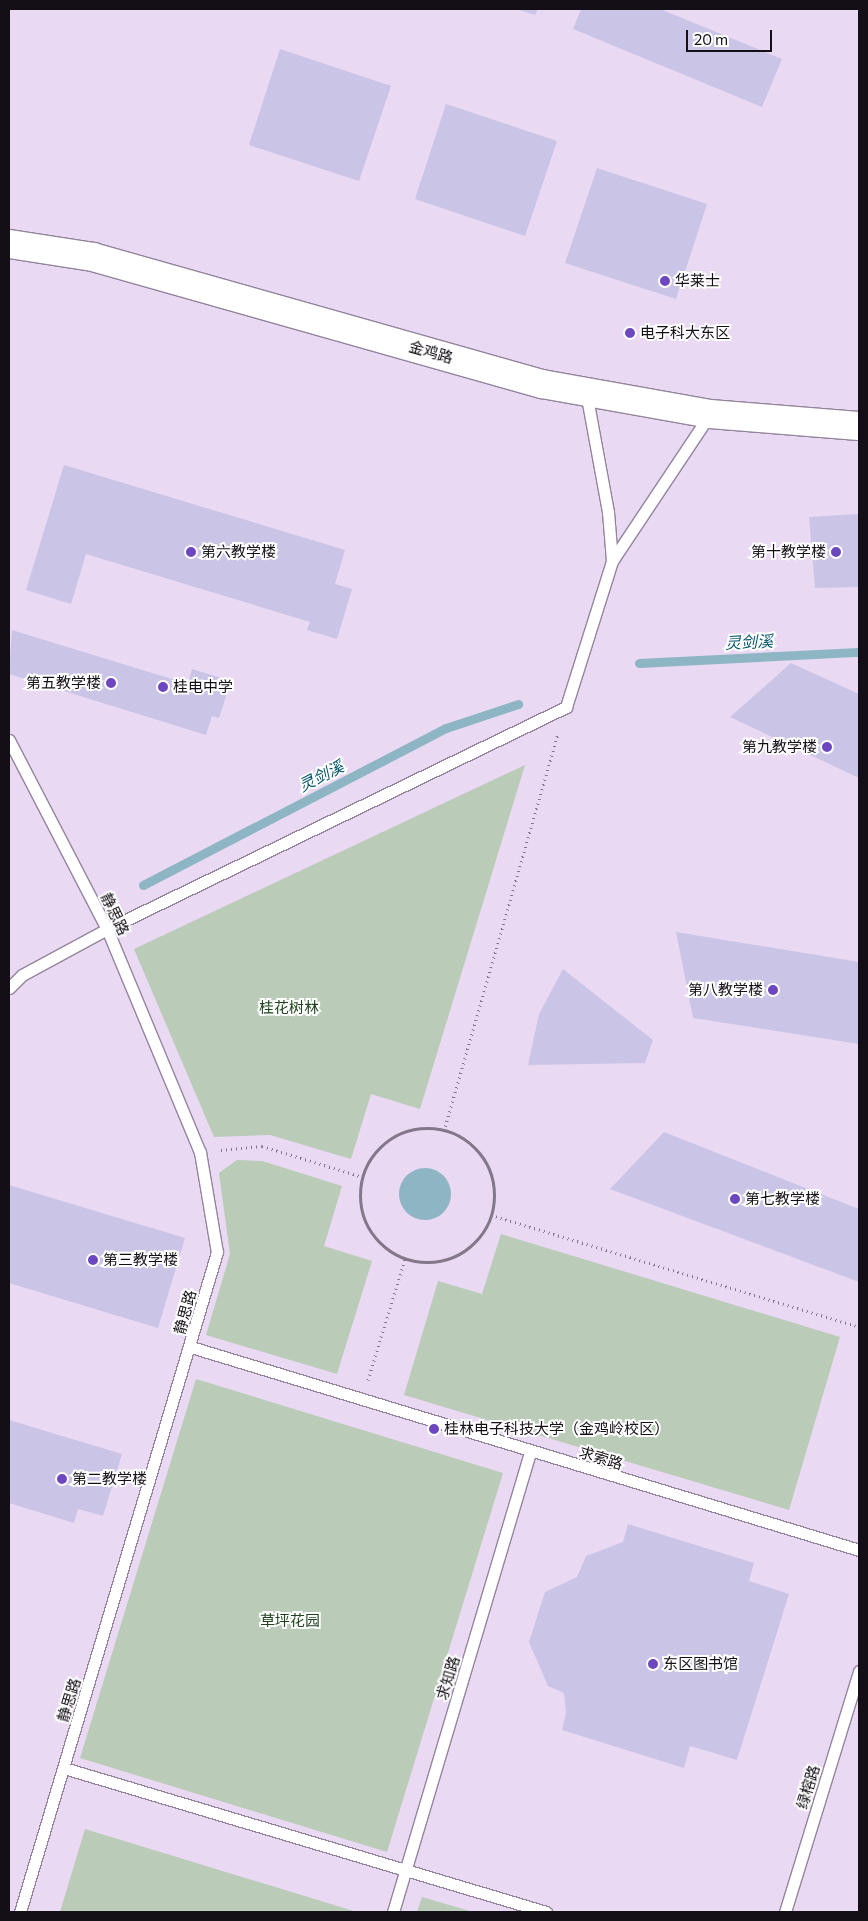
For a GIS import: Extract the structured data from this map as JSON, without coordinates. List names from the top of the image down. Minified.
{"streets":{"main road":["金鸡路"],"lane":["静思路","求索路","求知路","绿榕路"]},"crossings":[["静思路","求索路"],["求索路","求知路"]],"water":["灵剑溪"],"parks":["桂花树林","草坪花园"],"places":["华莱士","电子科大东区","第六教学楼","第十教学楼","第五教学楼","桂电中学","第九教学楼","第八教学楼","第七教学楼","第三教学楼","桂林电子科技大学（金鸡岭校区）","第二教学楼","东区图书馆"],"scale_bar":"20 m"}
